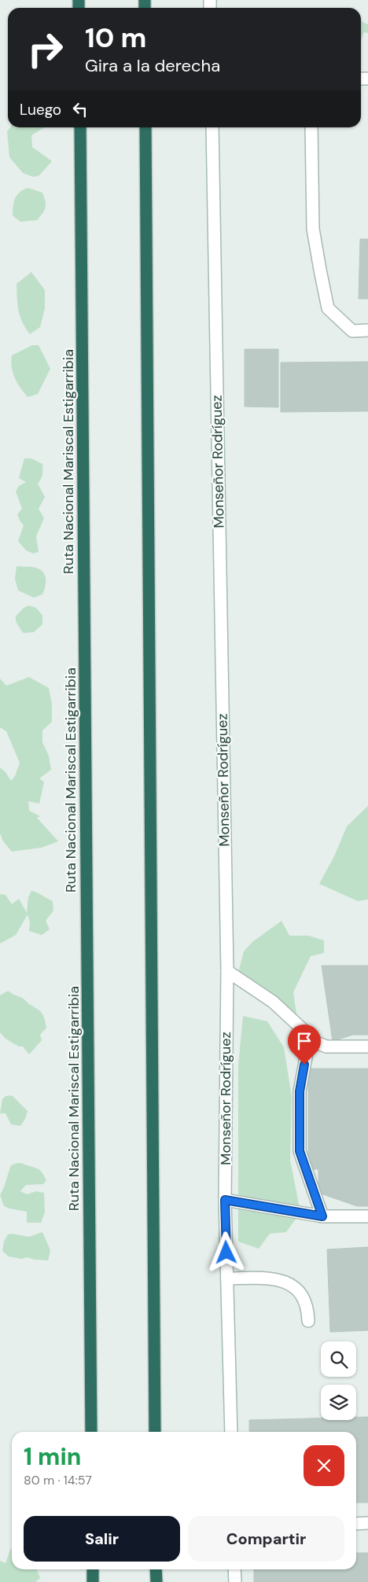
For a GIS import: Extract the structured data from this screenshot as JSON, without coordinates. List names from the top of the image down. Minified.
{"streets":{"highway":["Ruta Nacional Mariscal Estigarribia"],"street":["Monseñor Rodríguez"]},"page":{"turn":["10 m","Gira a la derecha"],"then":"Luego","heading":["1 min","80 m · 14:57"],"buttons":["Salir","Compartir"]}}
